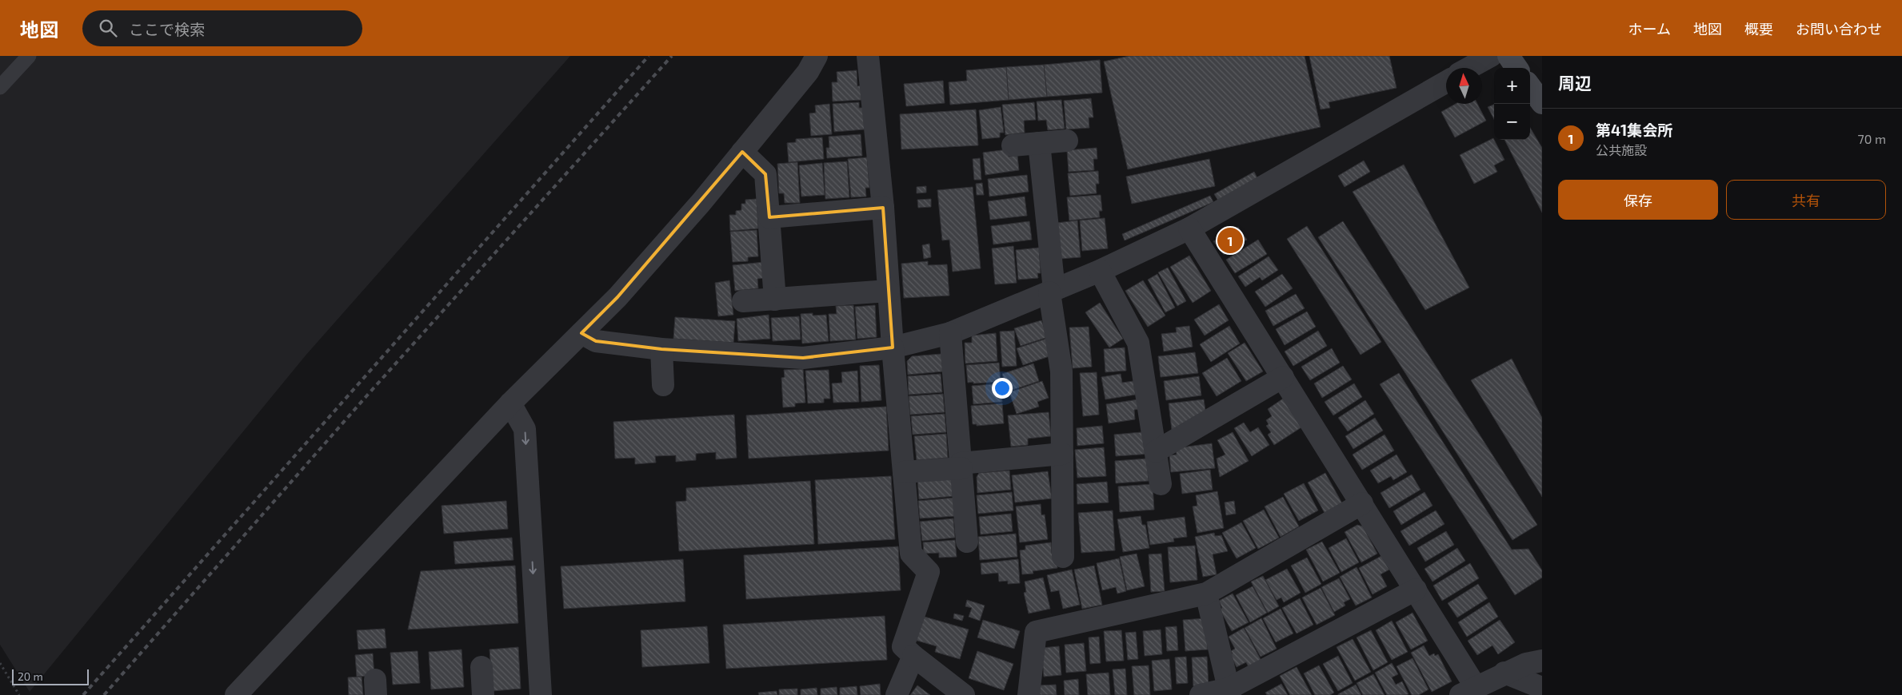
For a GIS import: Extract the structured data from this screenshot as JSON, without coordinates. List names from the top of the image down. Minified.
{"scale_bar":"20 m","north":"top","page":{"header":"地図","search":"ここで検索","nav":["ホーム","地図","概要","お問い合わせ"],"heading":"周辺","map_buttons":["+","−"],"list":[{"mark":"1","name":"第41集会所","note":"公共施設","value":"70 m"}],"buttons":["保存","共有"],"pins":"1","scale":"20 m"}}
